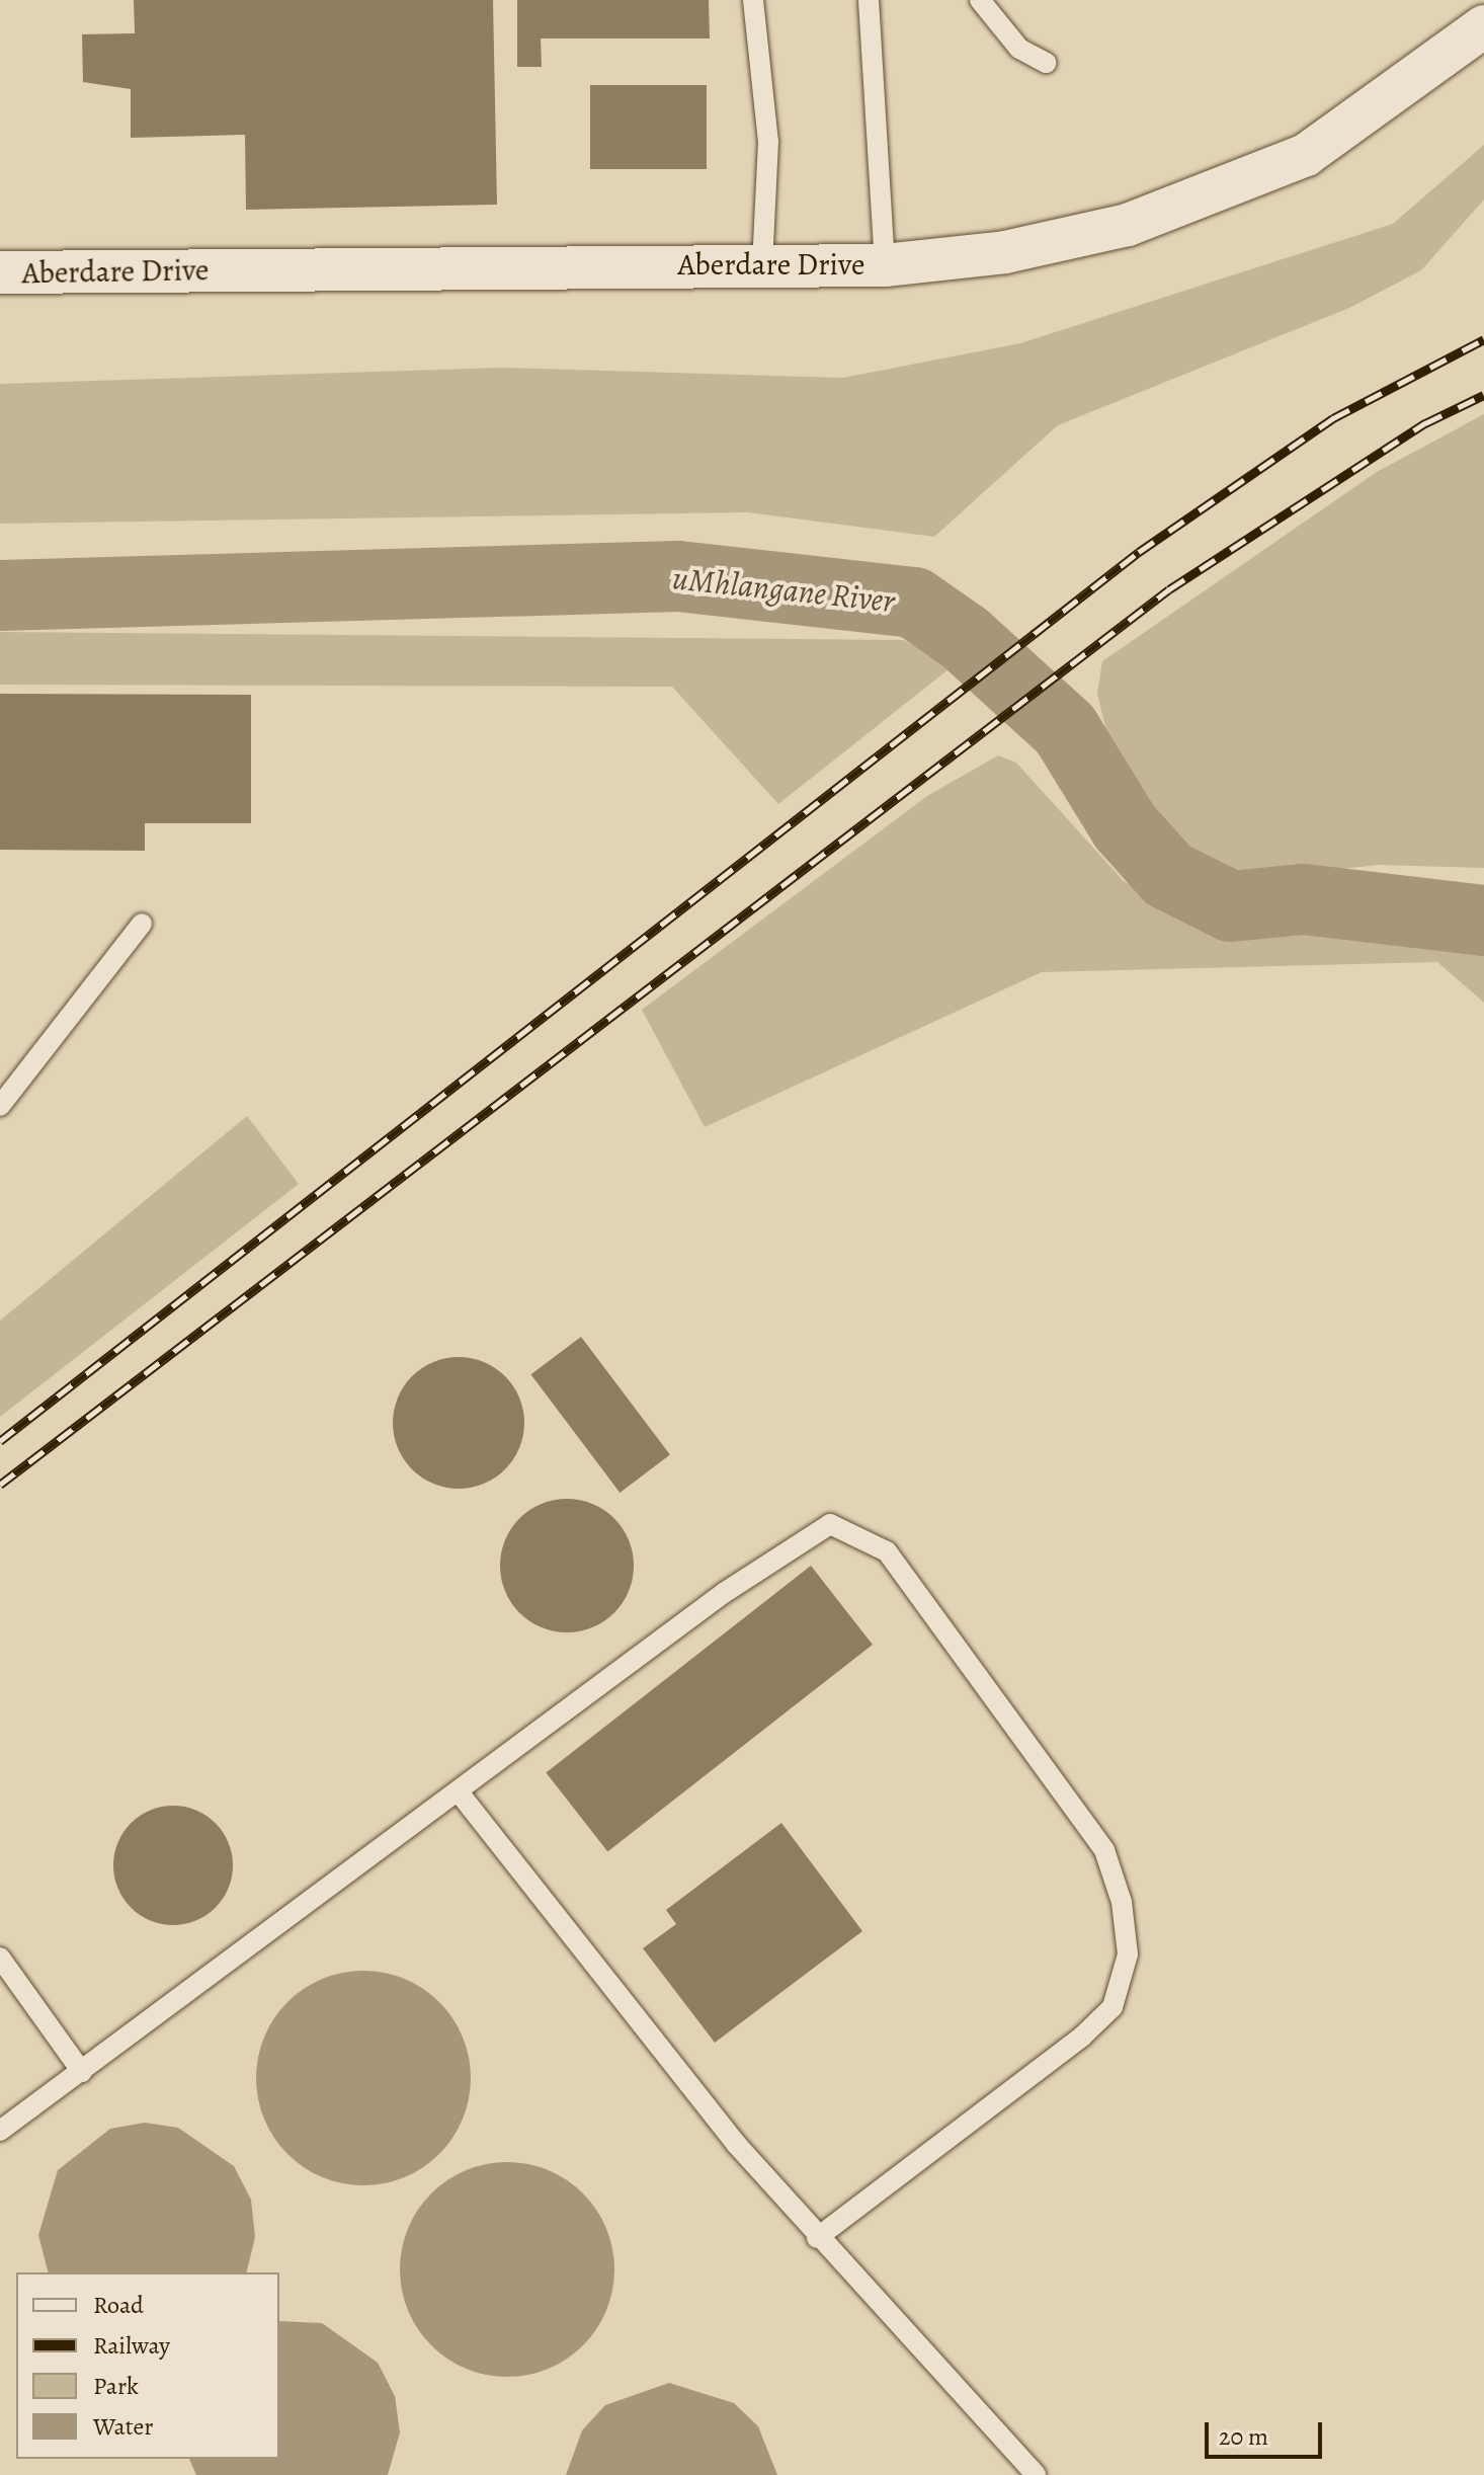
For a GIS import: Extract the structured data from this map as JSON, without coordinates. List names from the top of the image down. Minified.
{"streets":{"street":["Aberdare Drive"]},"water":["uMhlangane River"],"legend":["Road","Railway","Park","Water"],"scale_bar":"20 m"}
